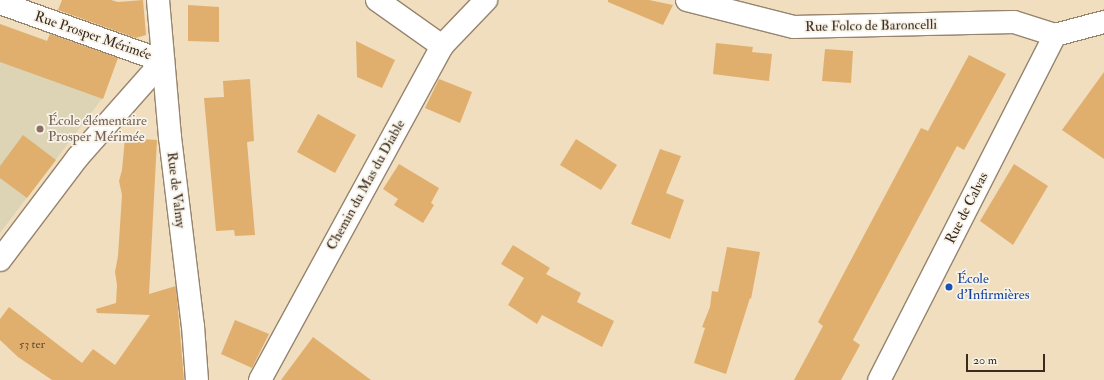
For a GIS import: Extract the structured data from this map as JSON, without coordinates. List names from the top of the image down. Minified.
{"streets":{"street":["Rue Folco de Baroncelli","Rue Prosper Mérimée","Chemin du Mas du Diable","Rue de Valmy","Rue de Calvas"]},"crossings":[["Rue Folco de Baroncelli","Rue de Calvas"],["Rue Prosper Mérimée","Rue de Valmy"]],"places":["École élémentaire Prosper Mérimée","École d'Infirmières"],"house_numbers":["53 ter"],"scale_bar":"20 m"}
